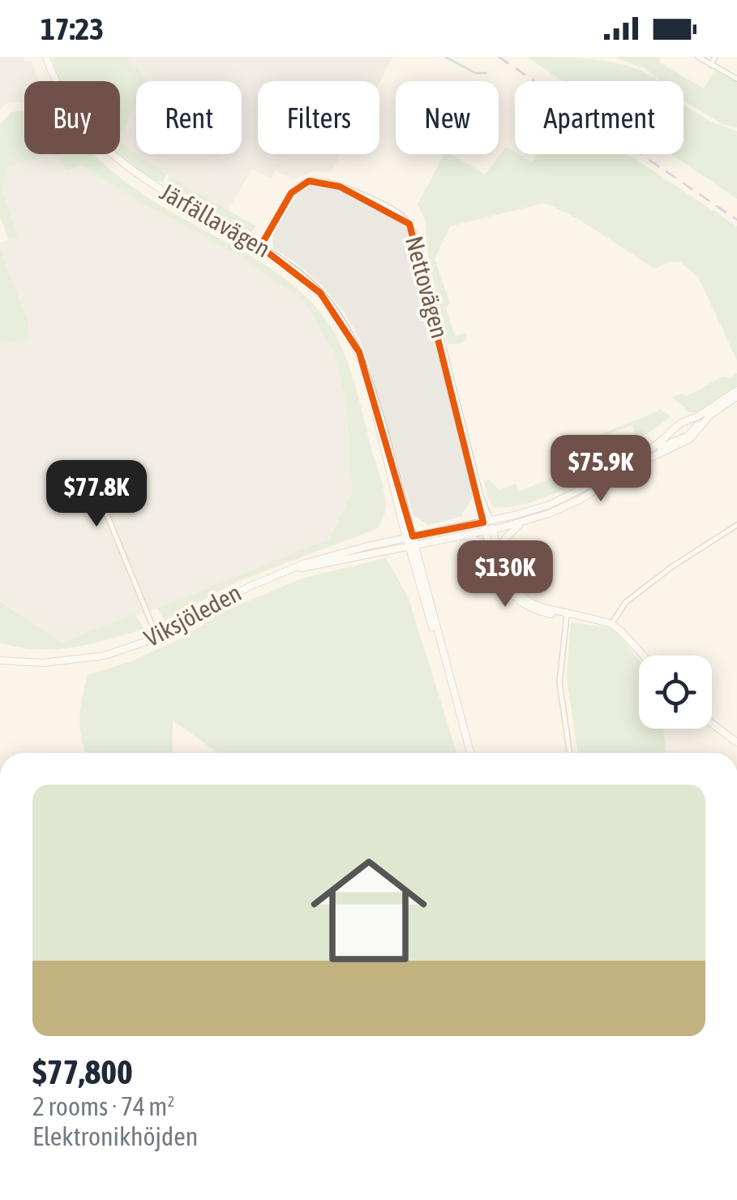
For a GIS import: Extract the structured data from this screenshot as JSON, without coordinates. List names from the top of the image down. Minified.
{"streets":{"main road":["Järfällavägen","Viksjöleden"],"street":["Nettovägen"]},"crossings":[["Järfällavägen","Nettovägen"],["Järfällavägen","Viksjöleden"],["Nettovägen","Viksjöleden"]],"page":{"status":"17:23","chip":["Buy","Rent","Filters","New","Apartment"],"price":["$75.9K","$77.8K","$130K"],"list":[{"name":"$77,800","note":"2 rooms · 74 m² · Elektronikhöjden"}]}}
